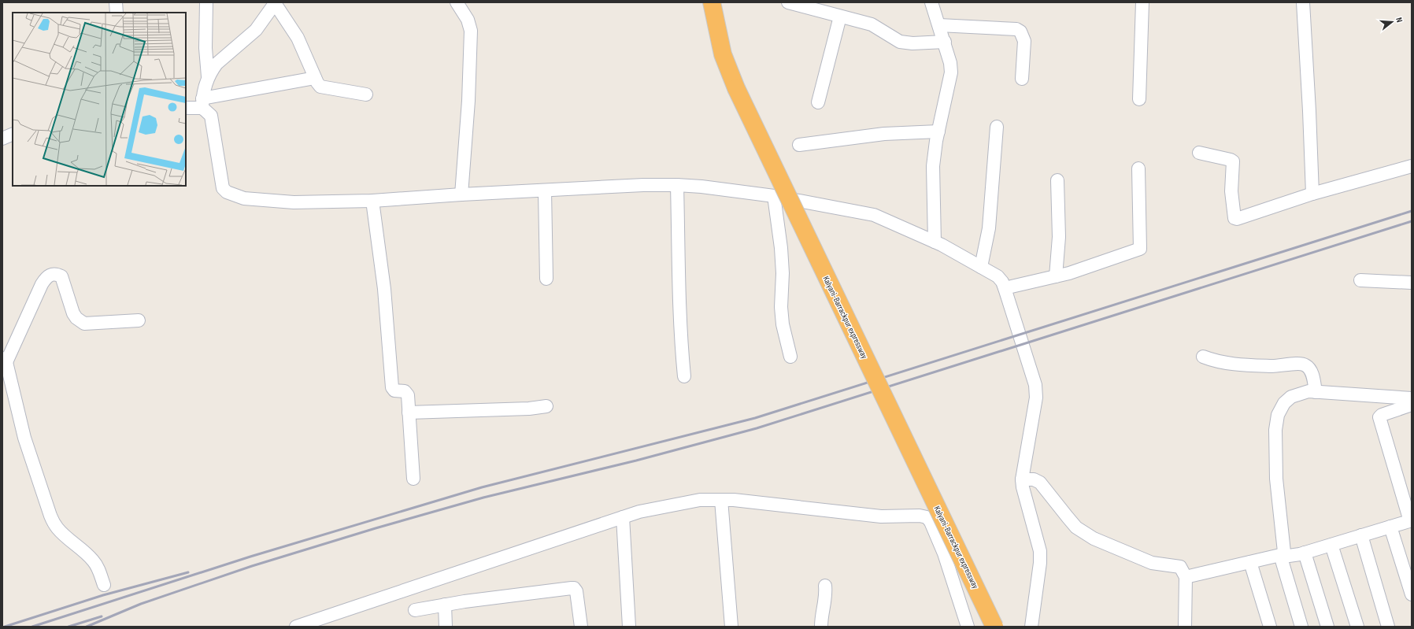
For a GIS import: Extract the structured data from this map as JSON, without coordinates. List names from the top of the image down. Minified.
{"streets":{"highway":["Kalyani-Barrackpur expressway"]},"north":"right"}
